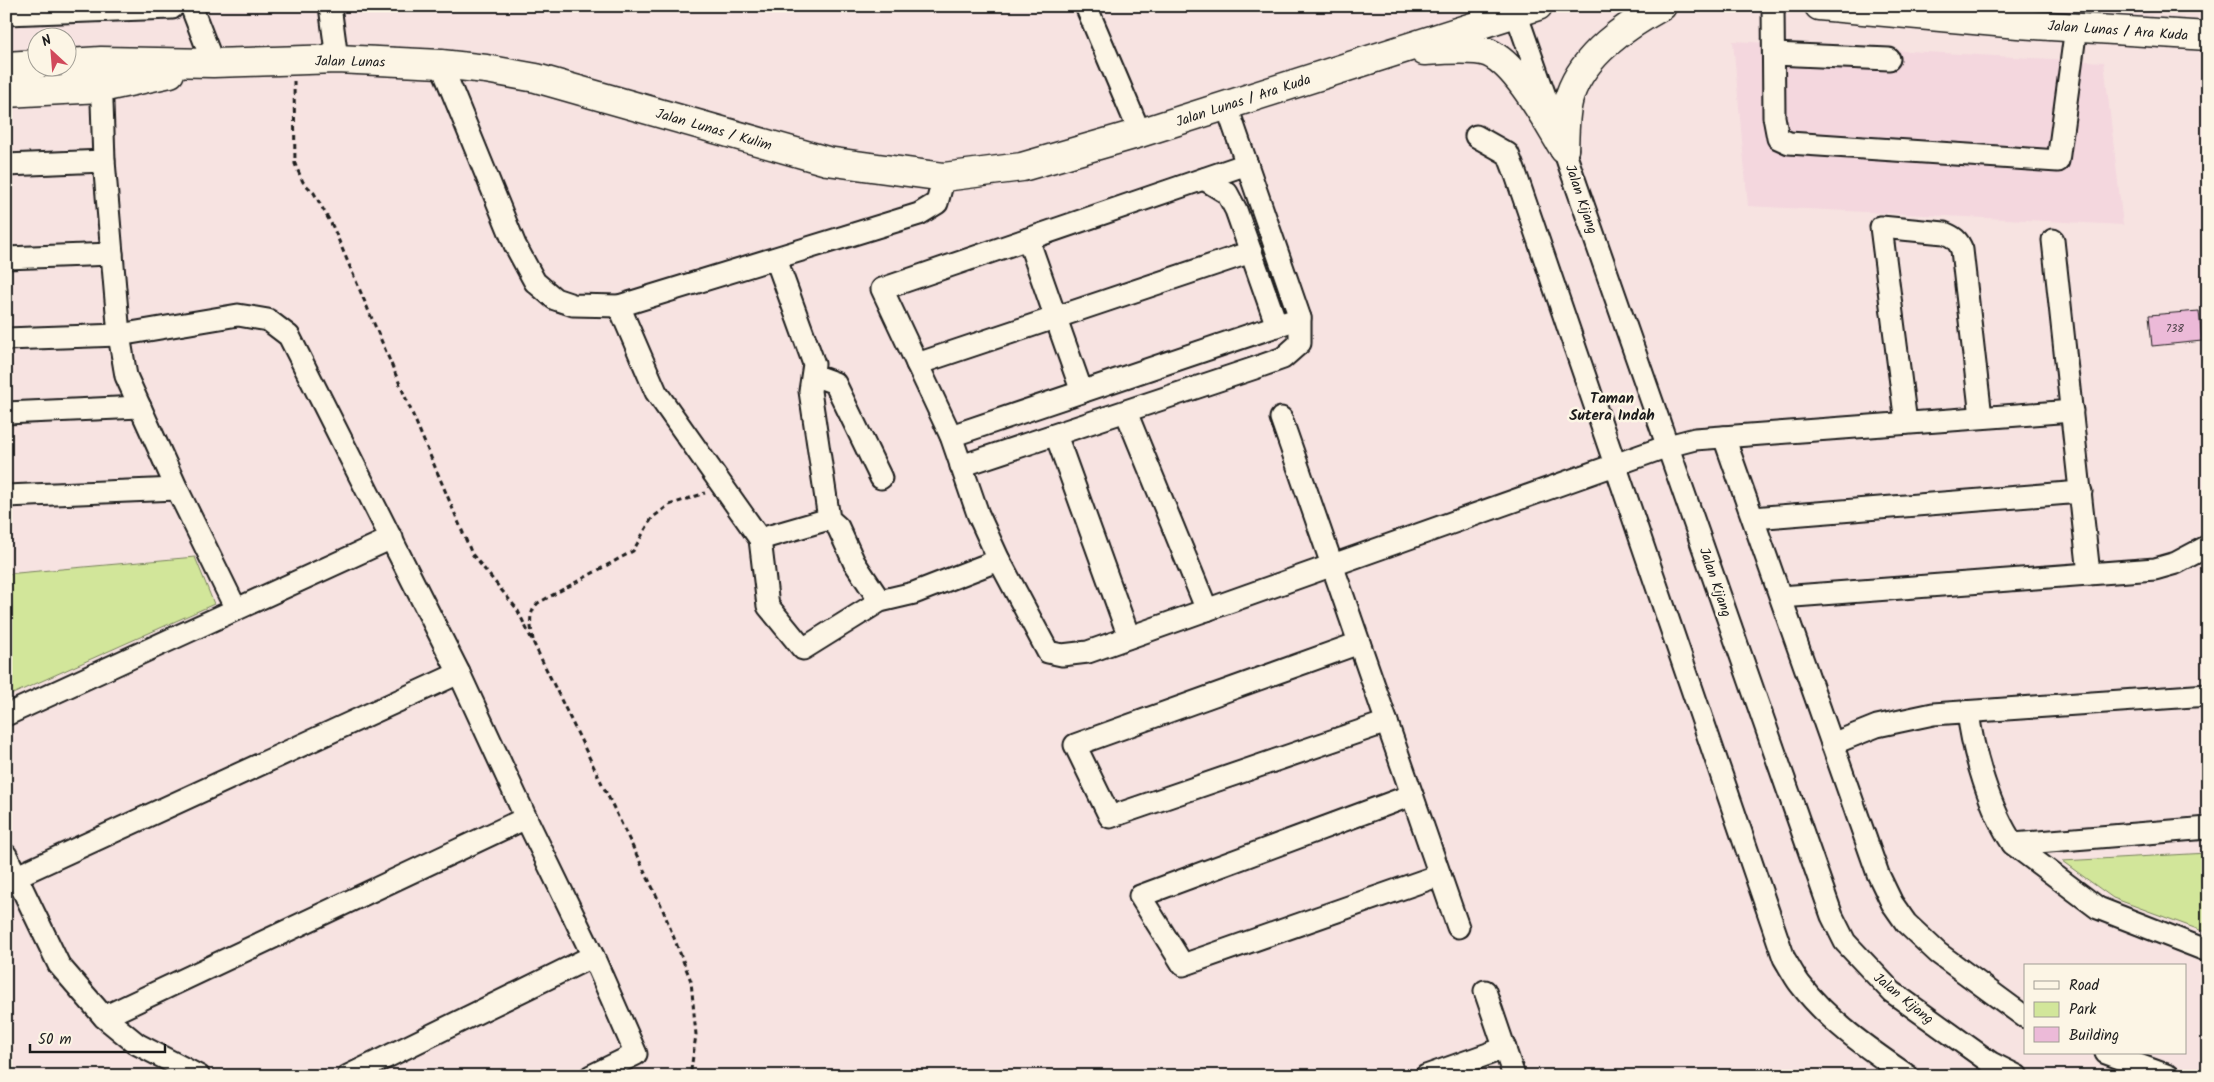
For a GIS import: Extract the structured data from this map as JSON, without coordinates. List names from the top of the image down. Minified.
{"streets":{"main road":["Jalan Lunas / Ara Kuda","Jalan Lunas","Jalan Lunas / Kulim"],"street":["Jalan Kijang"]},"crossings":[["Jalan Lunas / Ara Kuda","Jalan Lunas / Kulim"],["Jalan Lunas / Ara Kuda","Jalan Kijang"],["Jalan Lunas","Jalan Lunas / Kulim"]],"districts":["Taman Sutera Indah"],"house_numbers":["738"],"legend":["Road","Park","Building"],"scale_bar":"50 m","north":"top left"}
